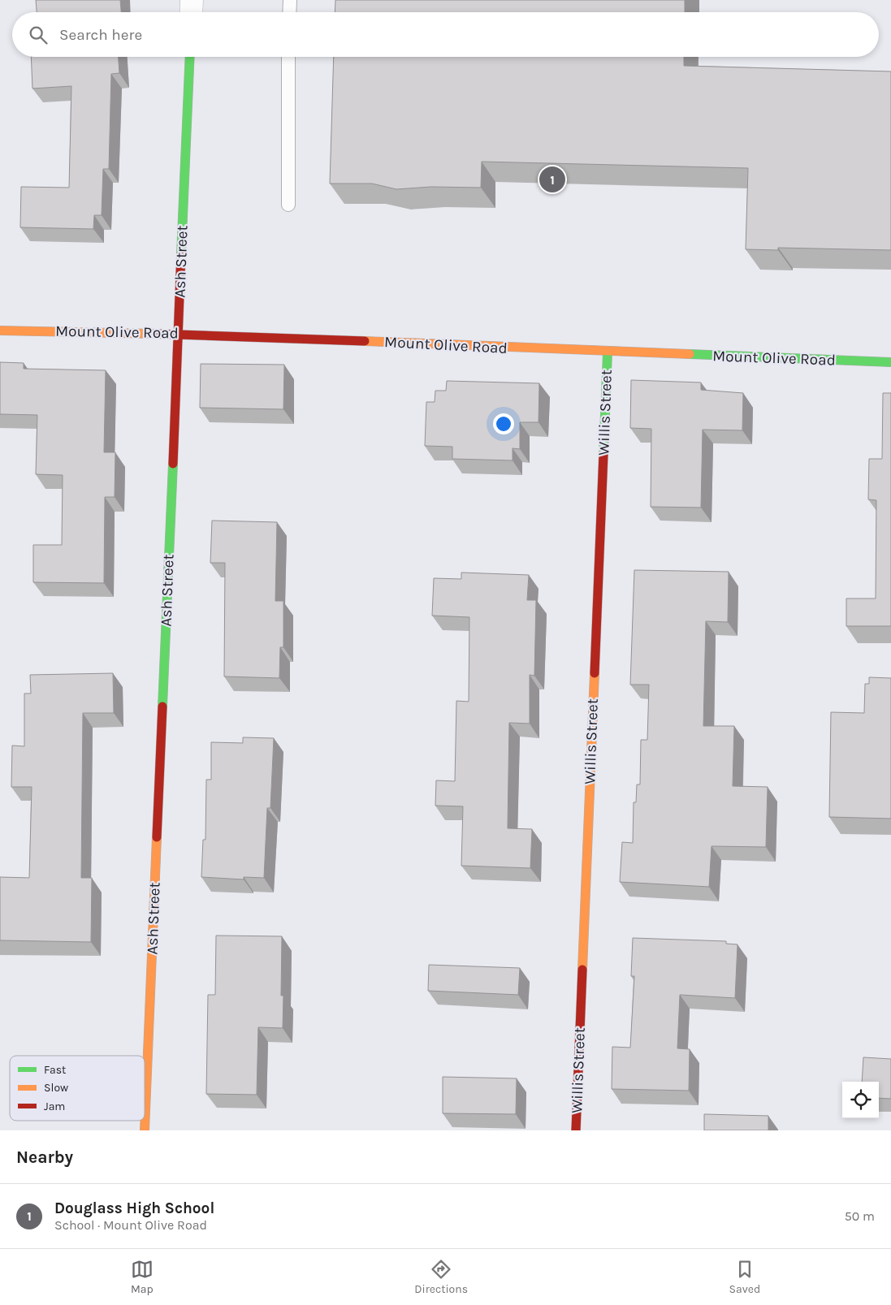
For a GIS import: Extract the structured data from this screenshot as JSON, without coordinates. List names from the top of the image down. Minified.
{"streets":{"street":["Ash Street","Mount Olive Road","Willis Street"]},"crossings":[["Ash Street","Mount Olive Road"],["Mount Olive Road","Willis Street"]],"legend":["Fast","Slow","Jam"],"page":{"search":"Search here","pins":"1","heading":"Nearby","list":[{"mark":"1","name":"Douglass High School","note":"School · Mount Olive Road","value":"50 m"}],"nav":["Map","Directions","Saved"]}}
